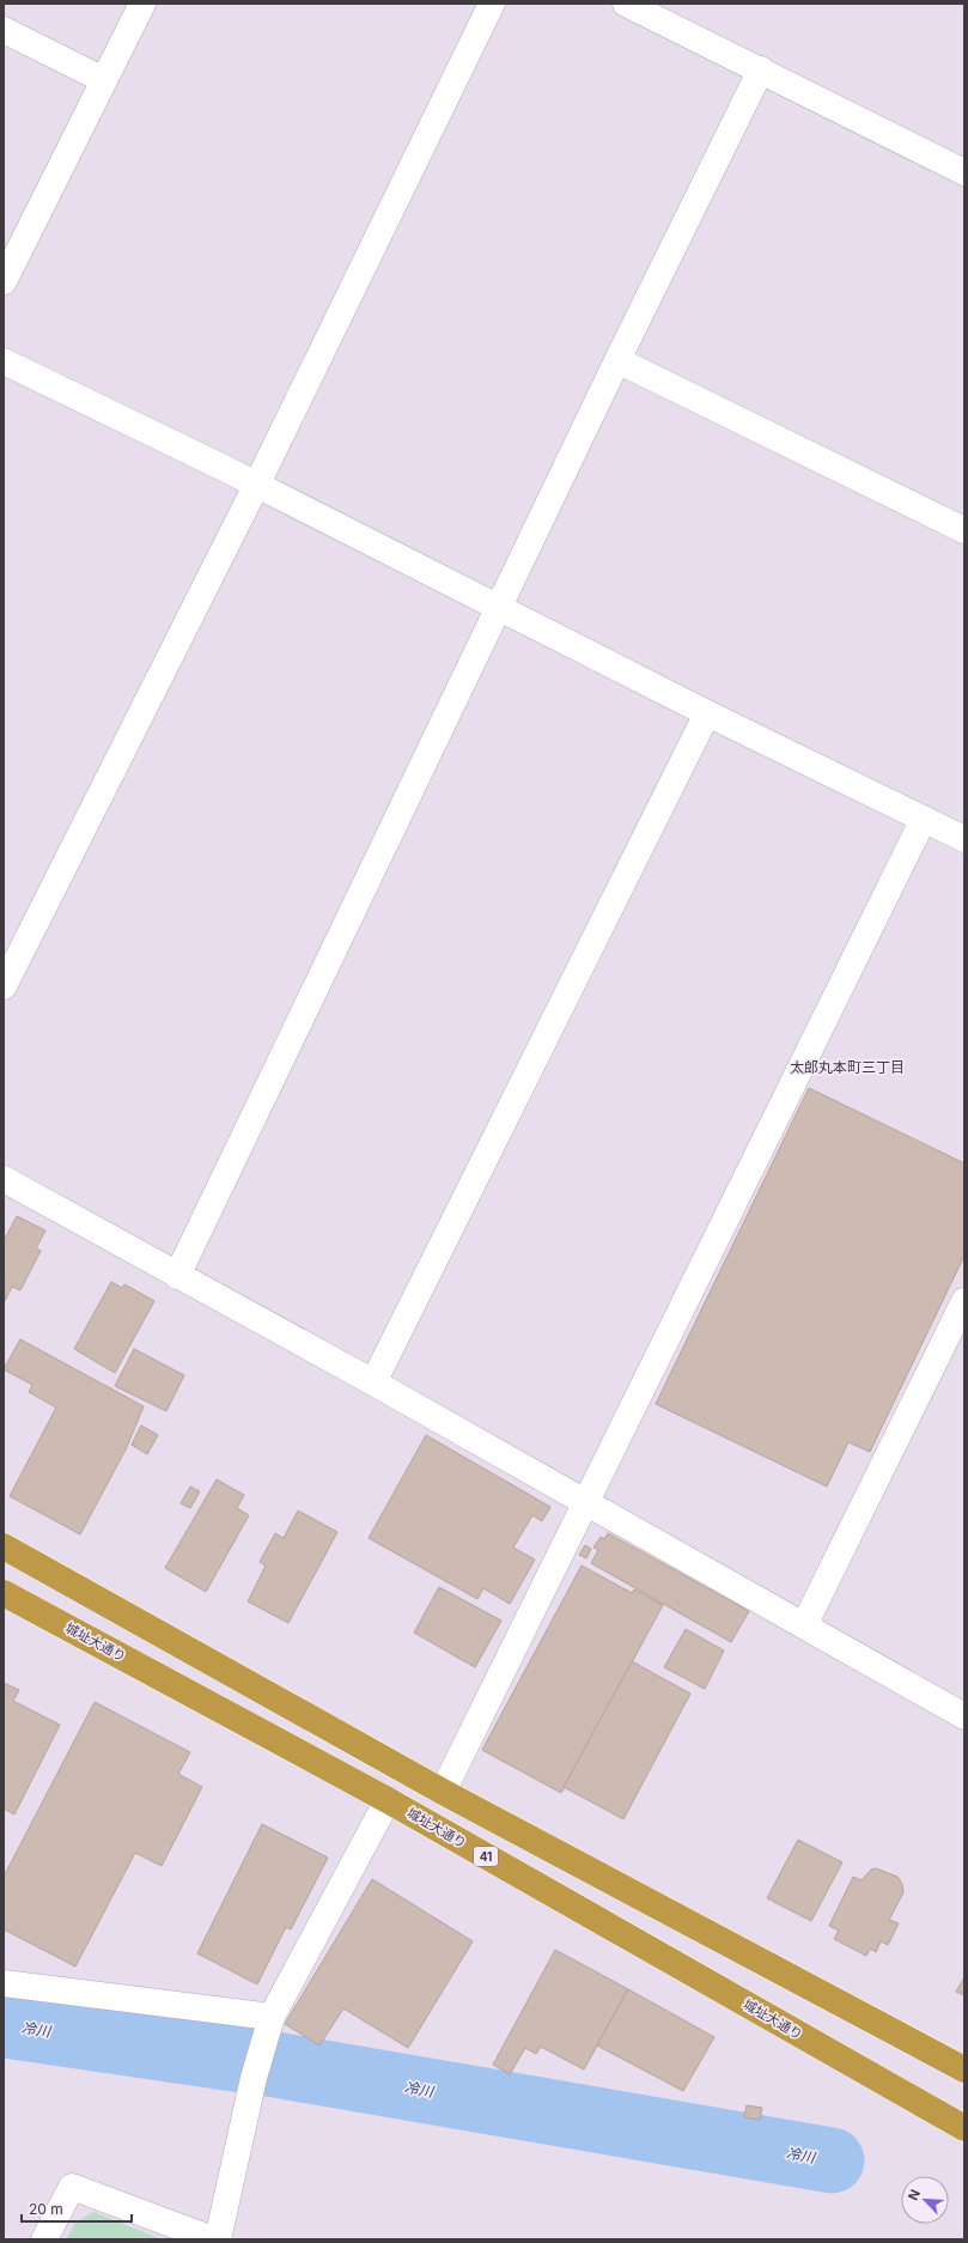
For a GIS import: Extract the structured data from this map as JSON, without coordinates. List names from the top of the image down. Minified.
{"streets":{"highway":["城址大通り","41"]},"districts":["太郎丸本町三丁目"],"water":["冷川"],"scale_bar":"20 m","north":"top left"}
